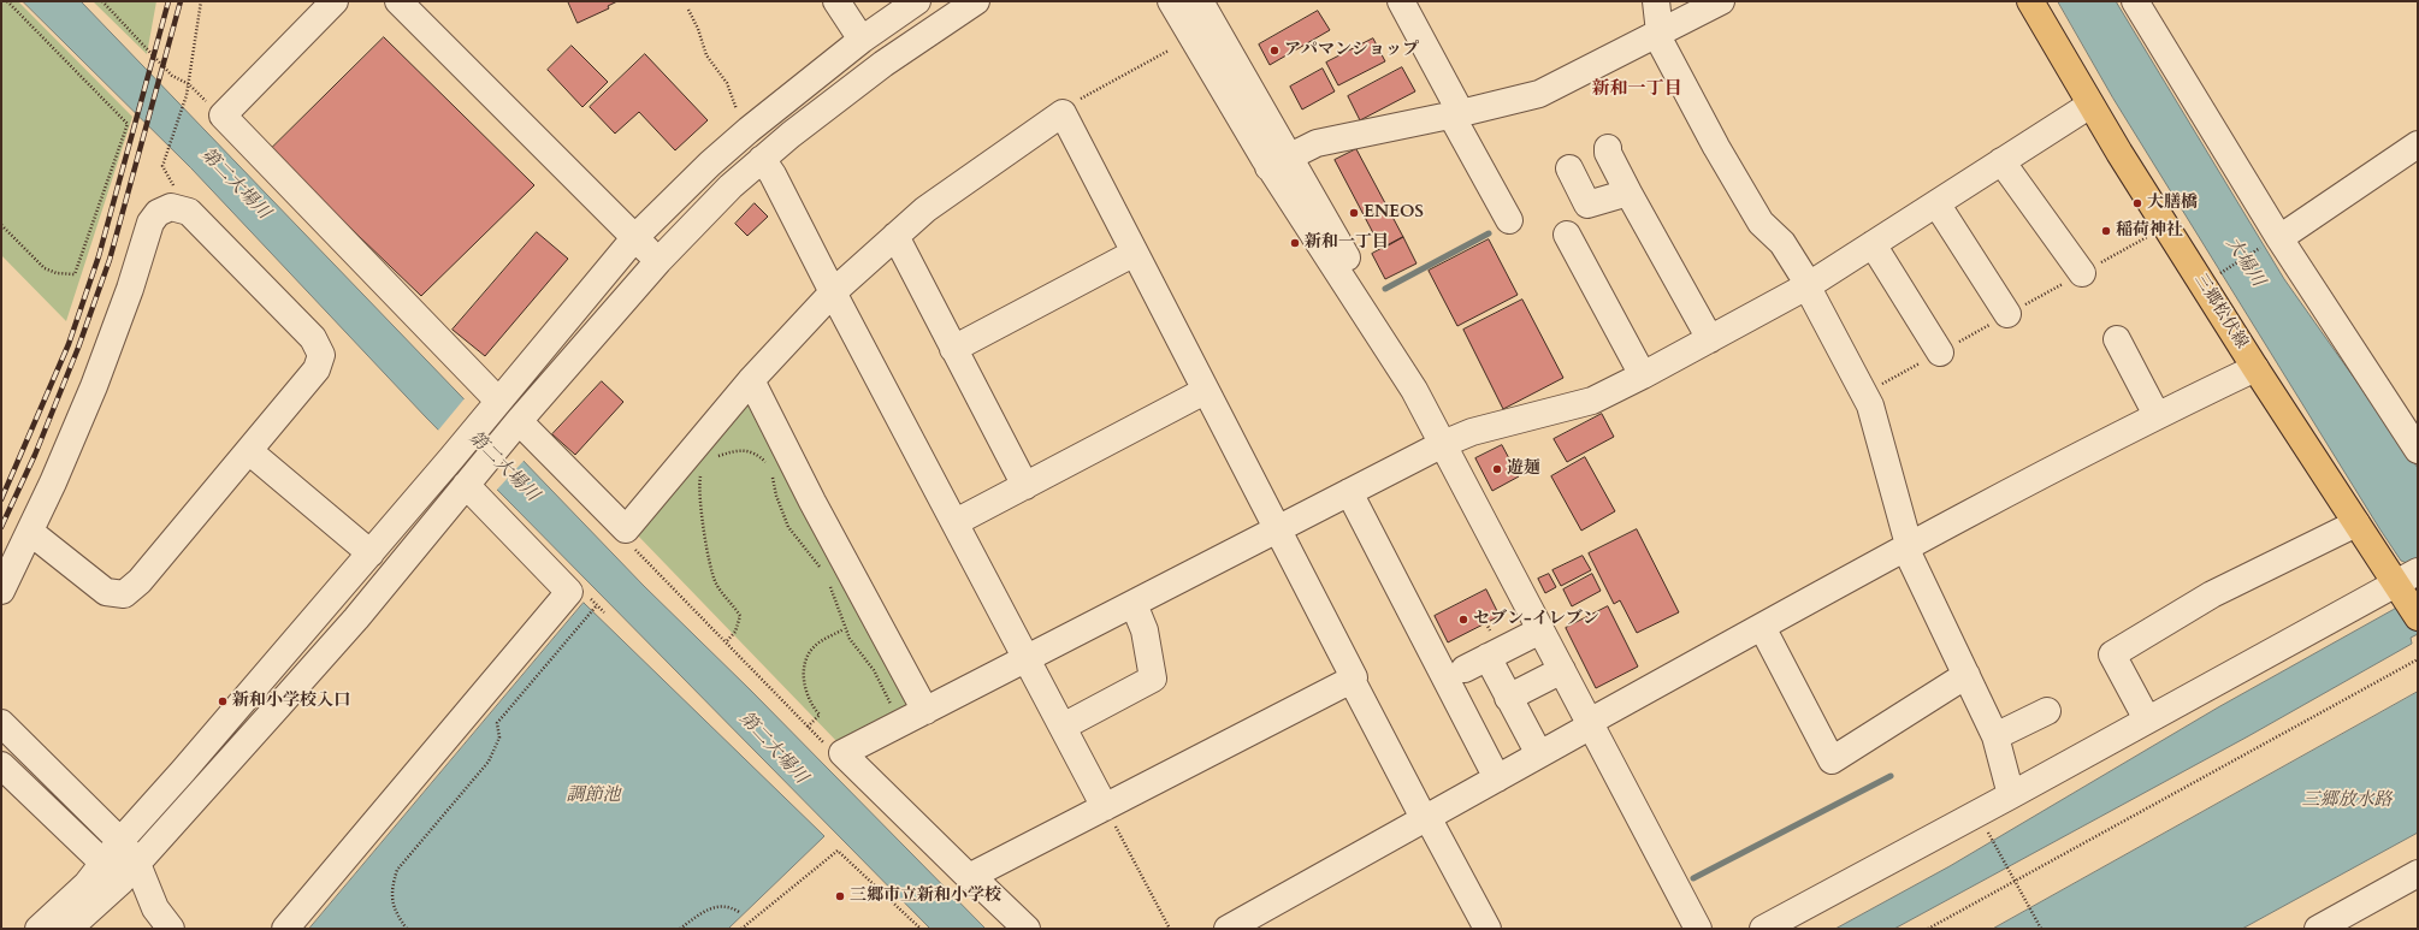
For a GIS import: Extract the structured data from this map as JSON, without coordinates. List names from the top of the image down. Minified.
{"streets":{"main road":["三郷松伏線"]},"districts":["新和一丁目"],"water":["第二大場川","大場川","調節池","三郷放水路"],"places":["アパマンショップ","大膳橋","ENEOS","稲荷神社","新和一丁目","遊麺","セブン-イレブン","新和小学校入口","三郷市立新和小学校"]}
